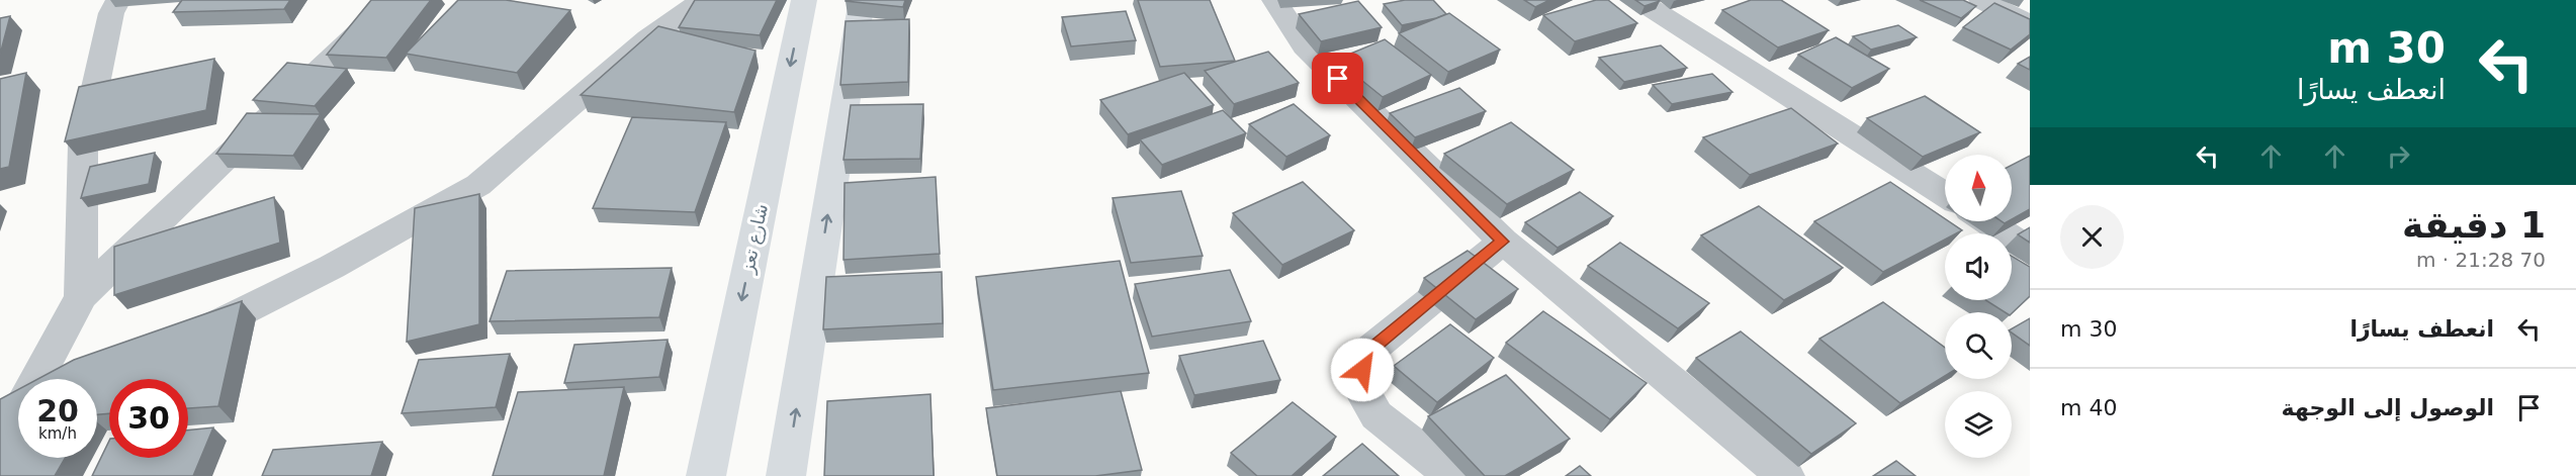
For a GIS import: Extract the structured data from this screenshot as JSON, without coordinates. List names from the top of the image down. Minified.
{"streets":{"main road":["شارع تعز"]},"north":"top","page":{"turn":["30 m","انعطف يسارًا"],"heading":["1 دقيقة","70 m · 21:28"],"list":[{"name":"انعطف يسارًا","value":"30 m"},{"name":"الوصول إلى الوجهة","value":"40 m"}],"speed":"20 km/h","limit":"30"}}
